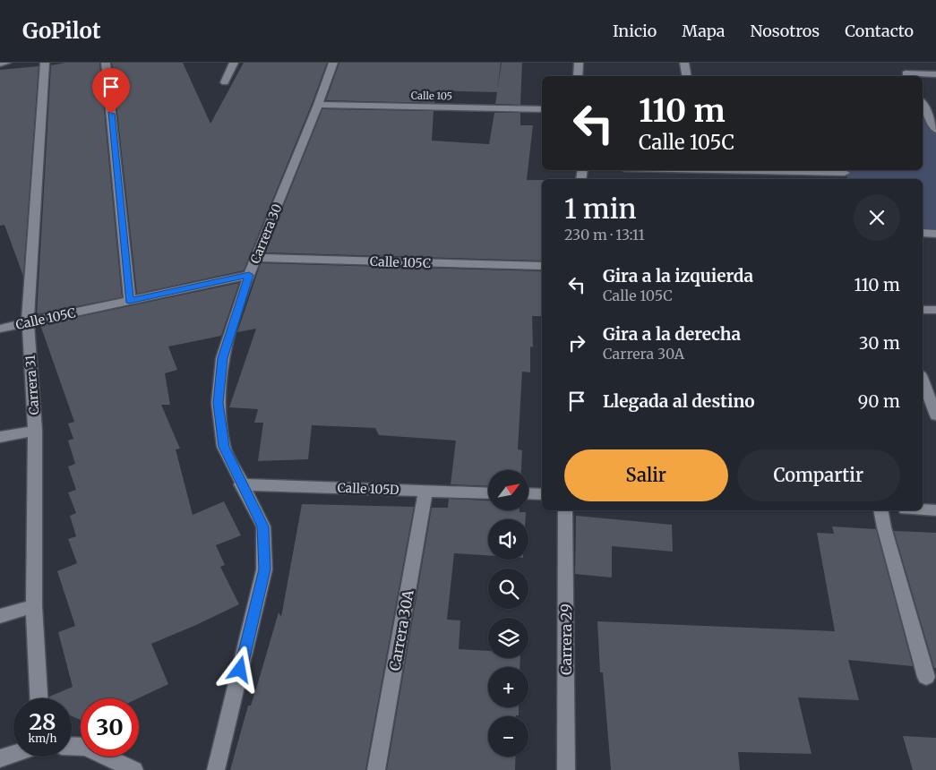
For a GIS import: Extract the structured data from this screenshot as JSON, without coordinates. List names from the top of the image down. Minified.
{"streets":{"street":["Calle 105","Carrera 30","Calle 105C","Carrera 31","Calle 105D","Carrera 30A","Carrera 29"]},"crossings":[["Calle 105","Carrera 30"],["Carrera 30","Calle 105C"],["Carrera 30","Calle 105D"],["Calle 105C","Carrera 31"],["Calle 105D","Carrera 30A"]],"north":"top right","page":{"header":"GoPilot","nav":["Inicio","Mapa","Nosotros","Contacto"],"turn":["110 m","Calle 105C"],"heading":["1 min","230 m · 13:11"],"list":[{"name":"Gira a la izquierda","note":"Calle 105C","value":"110 m"},{"name":"Gira a la derecha","note":"Carrera 30A","value":"30 m"},{"name":"Llegada al destino","value":"90 m"}],"buttons":["Salir","Compartir"],"map_buttons":["+","−"],"speed":"28 km/h","limit":"30"}}
